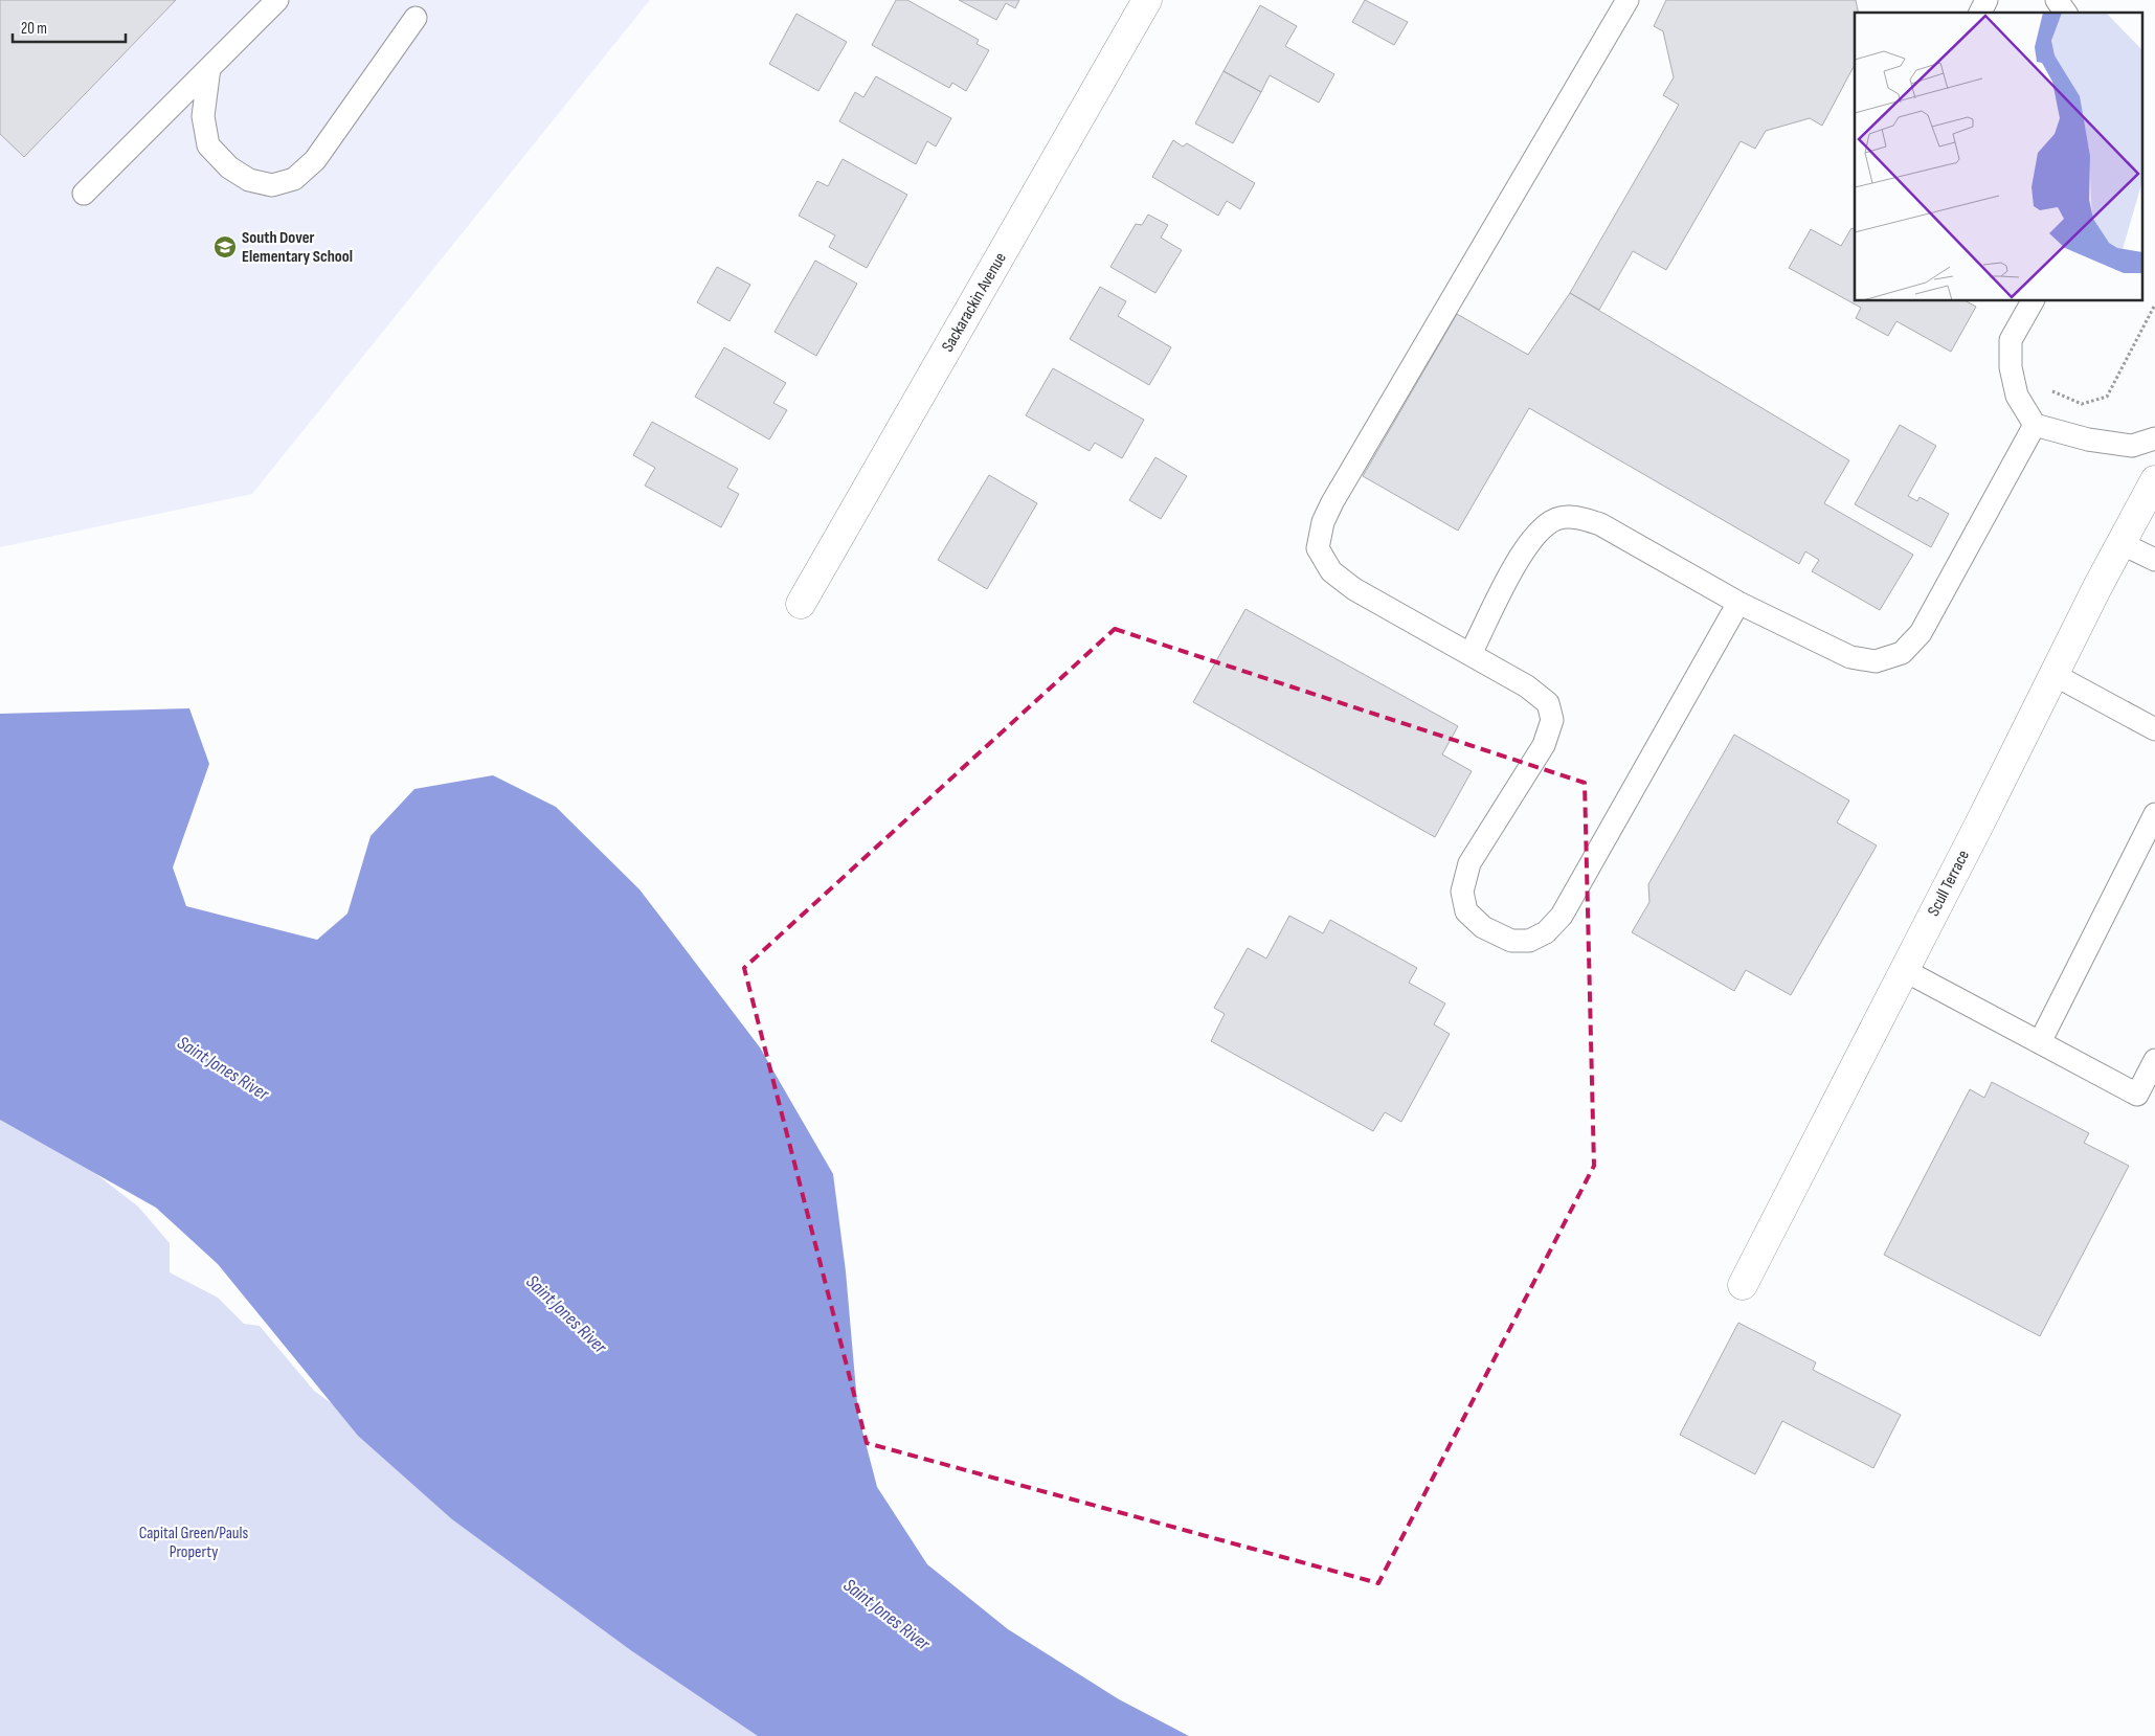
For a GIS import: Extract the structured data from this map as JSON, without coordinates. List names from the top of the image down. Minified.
{"streets":{"street":["Sackarackin Avenue","Scull Terrace"]},"water":["Saint Jones River"],"parks":["Capital Green/Pauls Property"],"places":{"school or university":["South Dover Elementary School"]},"scale_bar":"20 m"}
